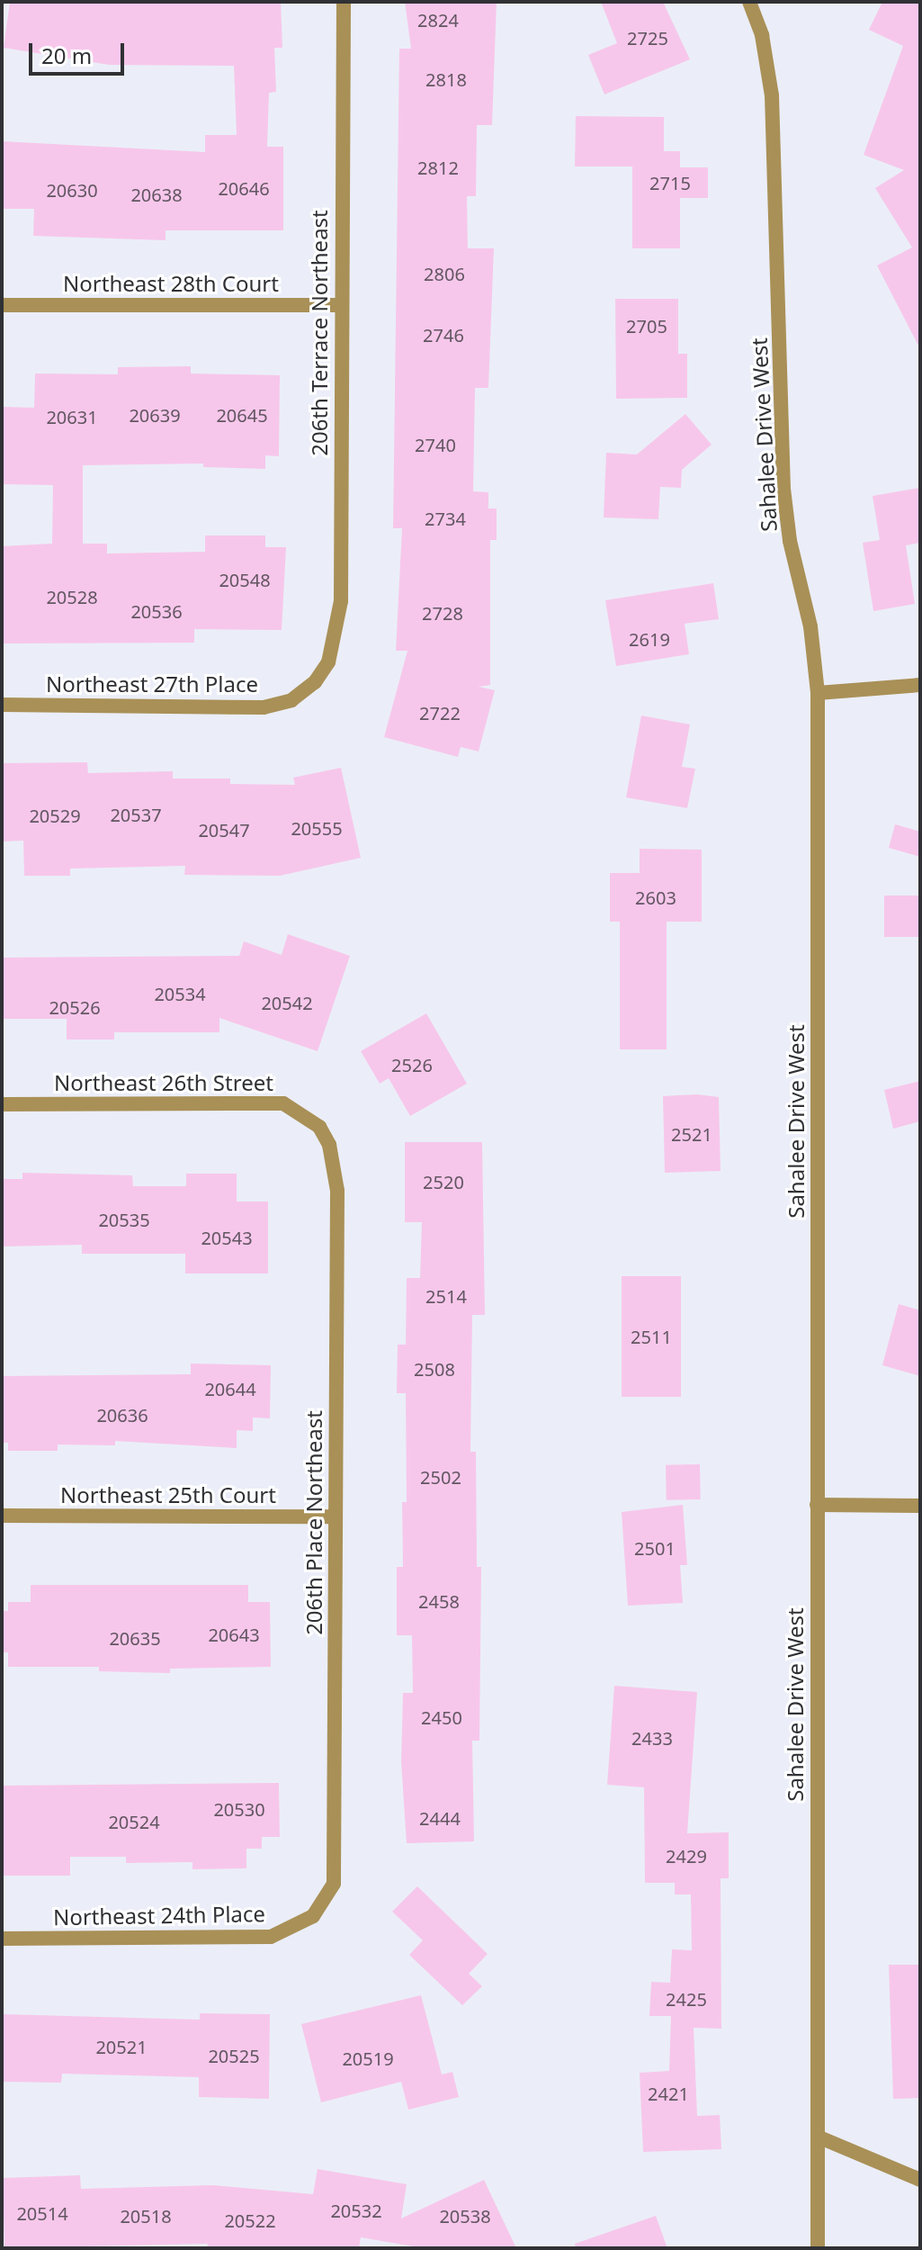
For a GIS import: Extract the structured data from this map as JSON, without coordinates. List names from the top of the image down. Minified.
{"streets":{"street":["Northeast 28th Court","206th Terrace Northeast","Sahalee Drive West","Northeast 27th Place","Northeast 26th Street","Northeast 25th Court","206th Place Northeast","Northeast 24th Place"]},"crossings":[["Northeast 28th Court","206th Terrace Northeast"],["206th Terrace Northeast","Northeast 27th Place"],["Northeast 26th Street","206th Place Northeast"],["Northeast 25th Court","206th Place Northeast"],["206th Place Northeast","Northeast 24th Place"]],"house_numbers":["2824","2725","2818","2812","2715","20646","20630","20638","2806","2705","2746","20639","20645","20631","2740","2734","20548","20528","20536","2728","2619","2722","20537","20529","20555","20547","2603","20534","20542","20526","2526","2521","2520","20535","20543","2514","2511","2508","20644","20636","2502","2501","2458","20643","20635","2450","2433","20530","2444","20524","2429","2425","20521","20525","20519","2421","20532","20514","20518","20538","20522"],"scale_bar":"20 m"}
